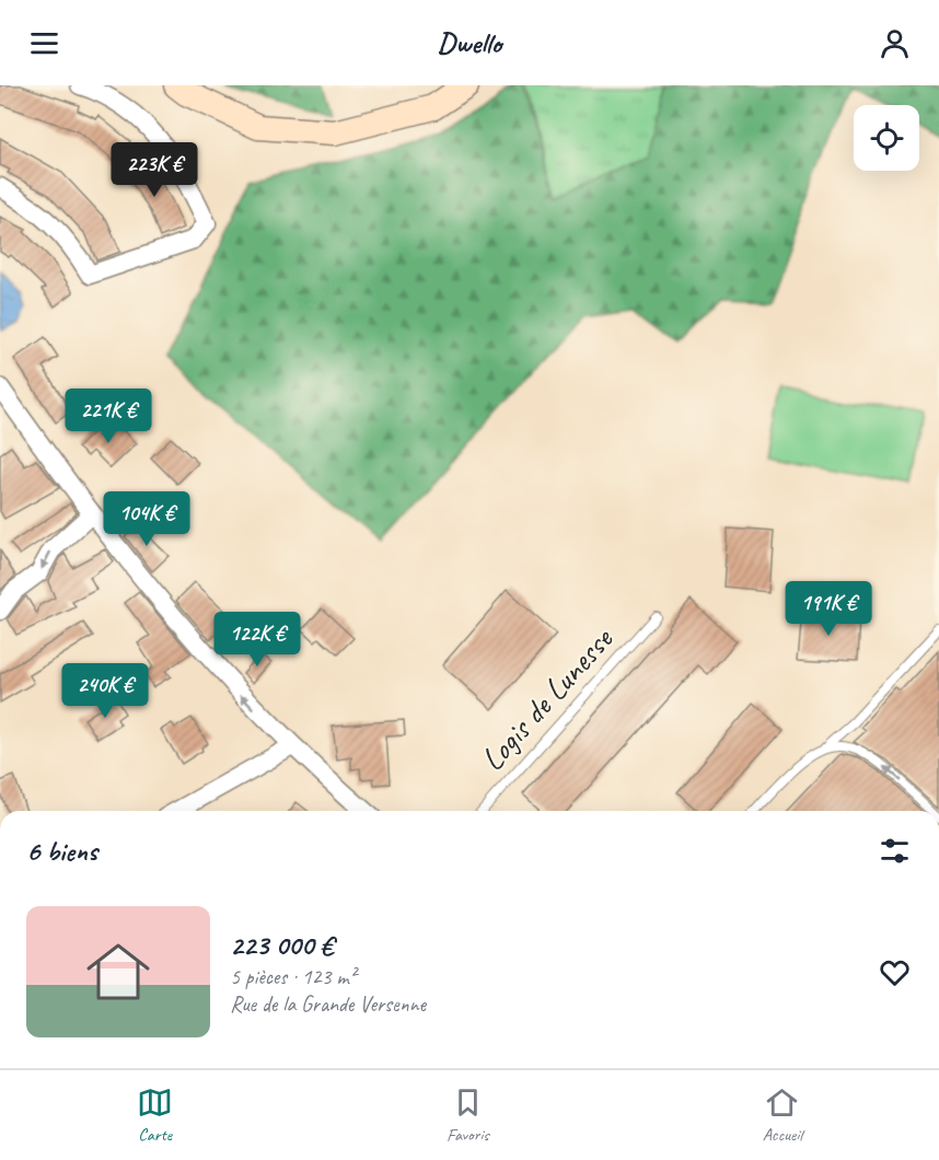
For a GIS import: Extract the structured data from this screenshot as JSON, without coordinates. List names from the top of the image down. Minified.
{"streets":{"lane":["Logis de Lunesse"]},"page":{"header":"Dwello","price":["223K €","221K €","104K €","191K €","122K €","240K €"],"heading":"6 biens","list":[{"name":"223 000 €","note":"5 pièces · 123 m² · Rue de la Grande Versenne"}],"tabs":["Carte","Favoris","Accueil"]}}
